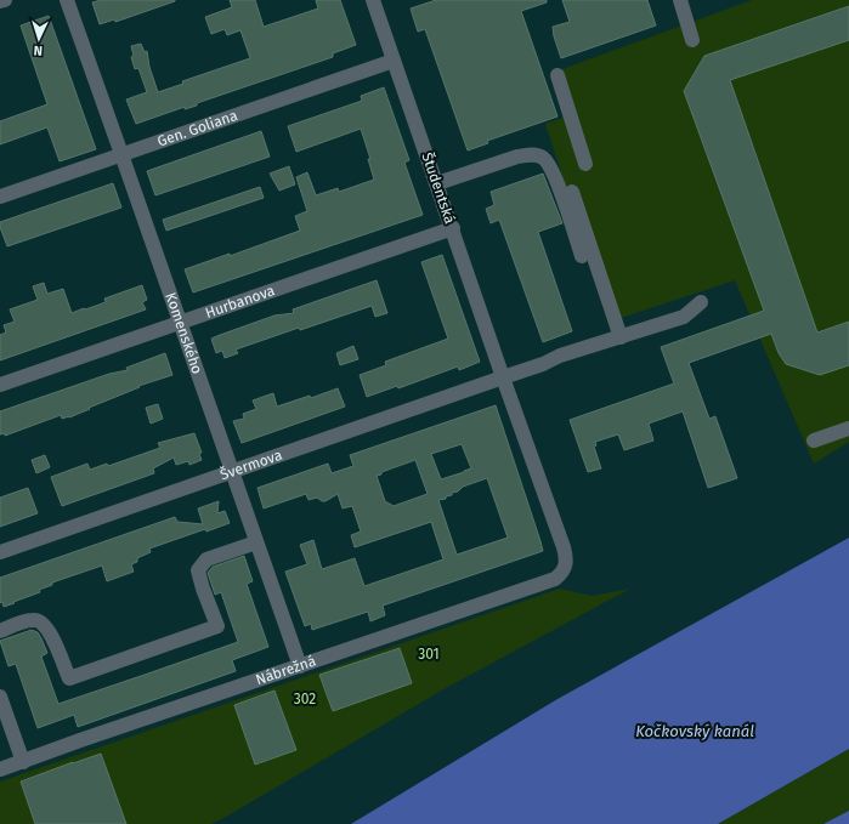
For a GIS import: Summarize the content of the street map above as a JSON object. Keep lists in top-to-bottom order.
{
  "streets": {
    "street": [
      "Gen. Goliana",
      "Študentská",
      "Hurbanova",
      "Komenského",
      "Švermova",
      "Nábrežná"
    ]
  },
  "crossings": [
    ["Gen. Goliana", "Študentská"],
    ["Gen. Goliana", "Komenského"],
    ["Študentská", "Hurbanova"],
    ["Študentská", "Švermova"],
    ["Študentská", "Nábrežná"],
    ["Hurbanova", "Komenského"],
    ["Komenského", "Švermova"],
    ["Komenského", "Nábrežná"]
  ],
  "water": ["Kočkovský kanál"],
  "parks": ["301", "302"],
  "north": "bottom"
}
